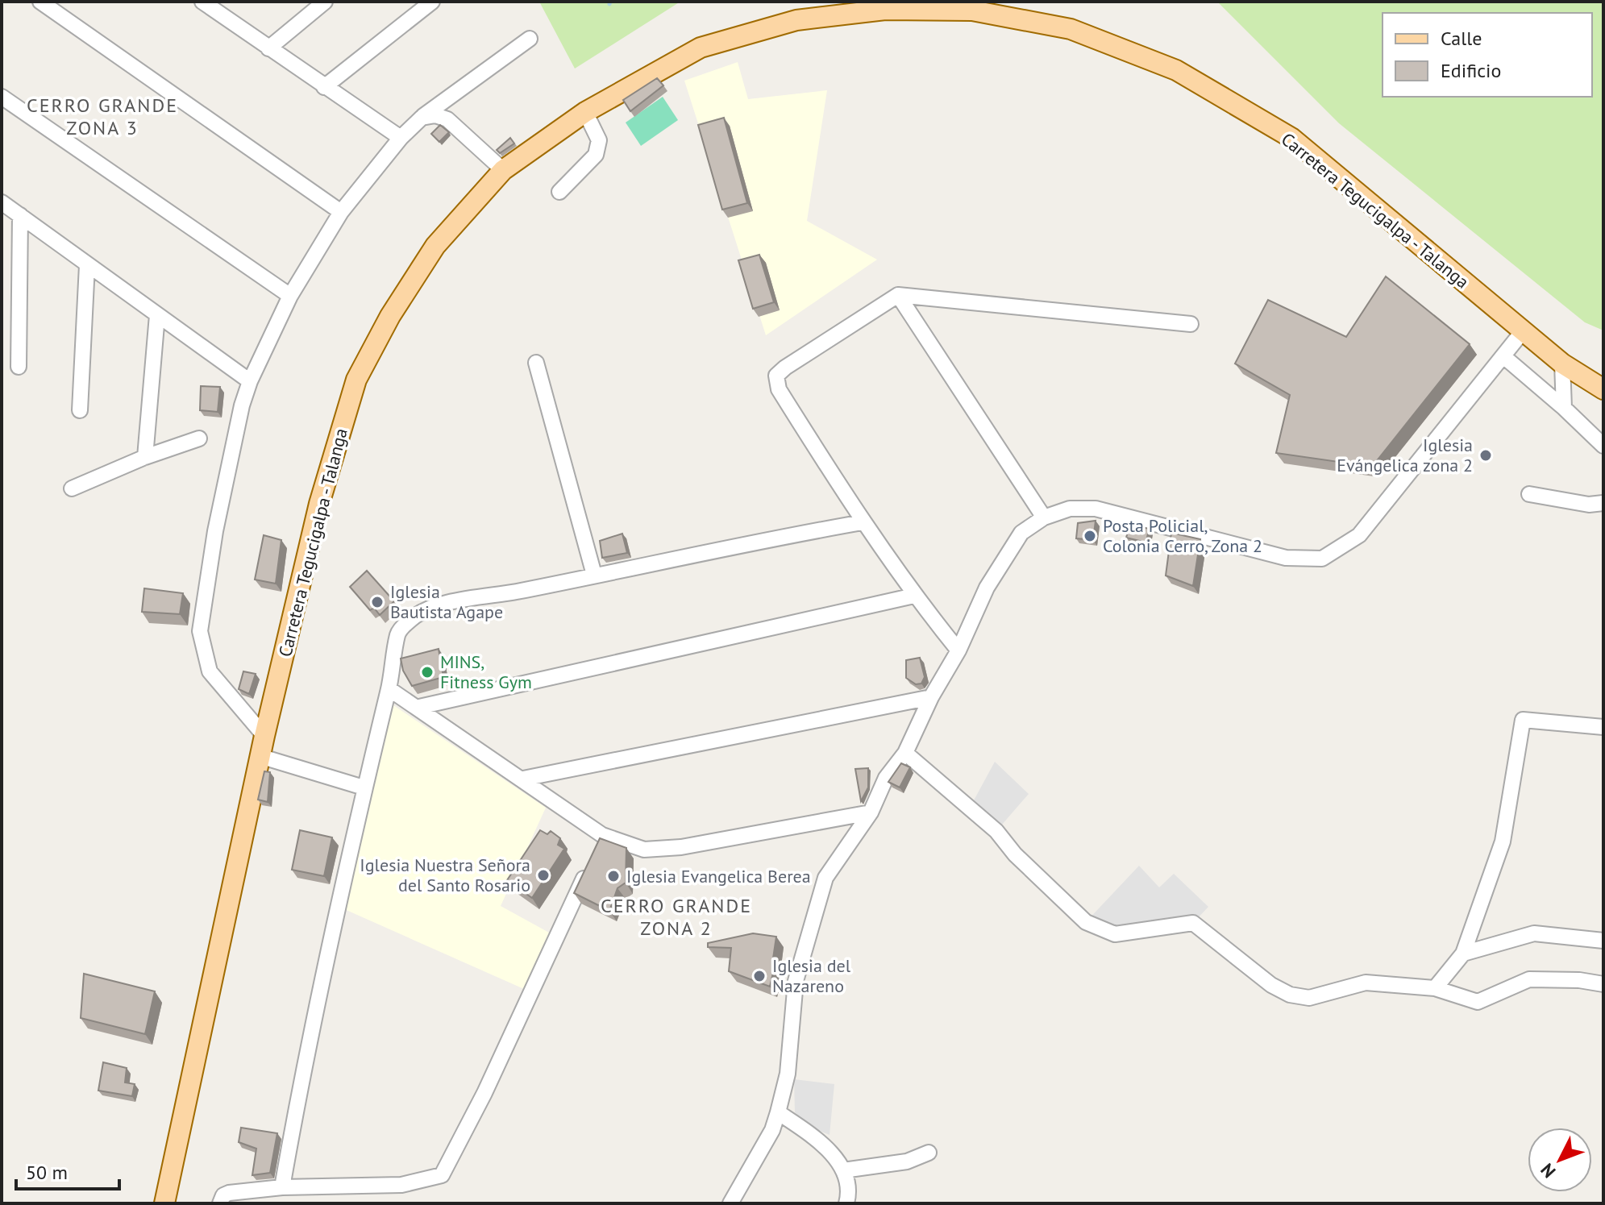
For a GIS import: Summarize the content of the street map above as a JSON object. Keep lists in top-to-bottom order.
{
  "streets": {
    "main road": ["Carretera Tegucigalpa - Talanga"]
  },
  "districts": ["CERRO GRANDE ZONA 3", "CERRO GRANDE ZONA 2"],
  "places": [
    "Iglesia Evángelica zona 2",
    "Posta Policial, Colonia Cerro, Zona 2",
    "Iglesia Bautista Agape",
    "MINS, Fitness Gym",
    "Iglesia Nuestra Señora del Santo Rosario",
    "Iglesia Evangelica Berea",
    "Iglesia del Nazareno"
  ],
  "legend": ["Calle", "Edificio"],
  "scale_bar": "50 m",
  "north": "bottom left"
}
